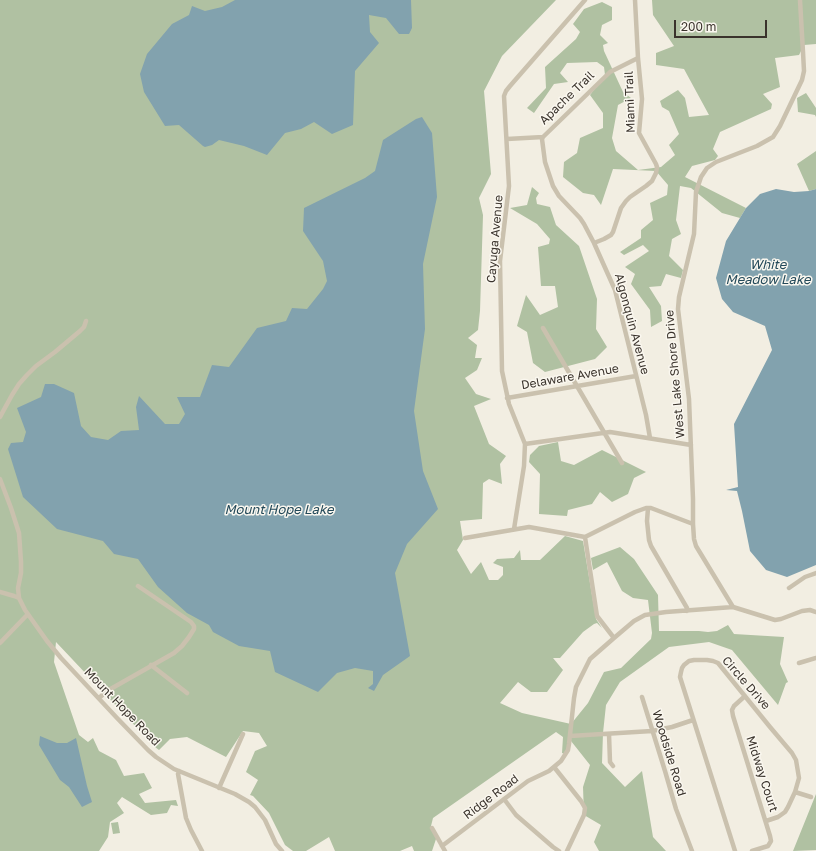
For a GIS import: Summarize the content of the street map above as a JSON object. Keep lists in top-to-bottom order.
{
  "streets": {
    "street": [
      "Apache Trail",
      "Miami Trail",
      "Cayuga Avenue",
      "Algonquin Avenue",
      "West Lake Shore Drive",
      "Delaware Avenue",
      "Circle Drive",
      "Mount Hope Road",
      "Woodside Road",
      "Midway Court",
      "Ridge Road"
    ]
  },
  "crossings": [
    ["Apache Trail", "Miami Trail"],
    ["Apache Trail", "Cayuga Avenue"],
    ["Apache Trail", "Algonquin Avenue"],
    ["Miami Trail", "Algonquin Avenue"],
    ["Cayuga Avenue", "Delaware Avenue"],
    ["Algonquin Avenue", "Delaware Avenue"],
    ["West Lake Shore Drive", "Ridge Road"],
    ["Circle Drive", "Midway Court"]
  ],
  "water": ["White Meadow Lake", "Mount Hope Lake"],
  "scale_bar": "200 m"
}
